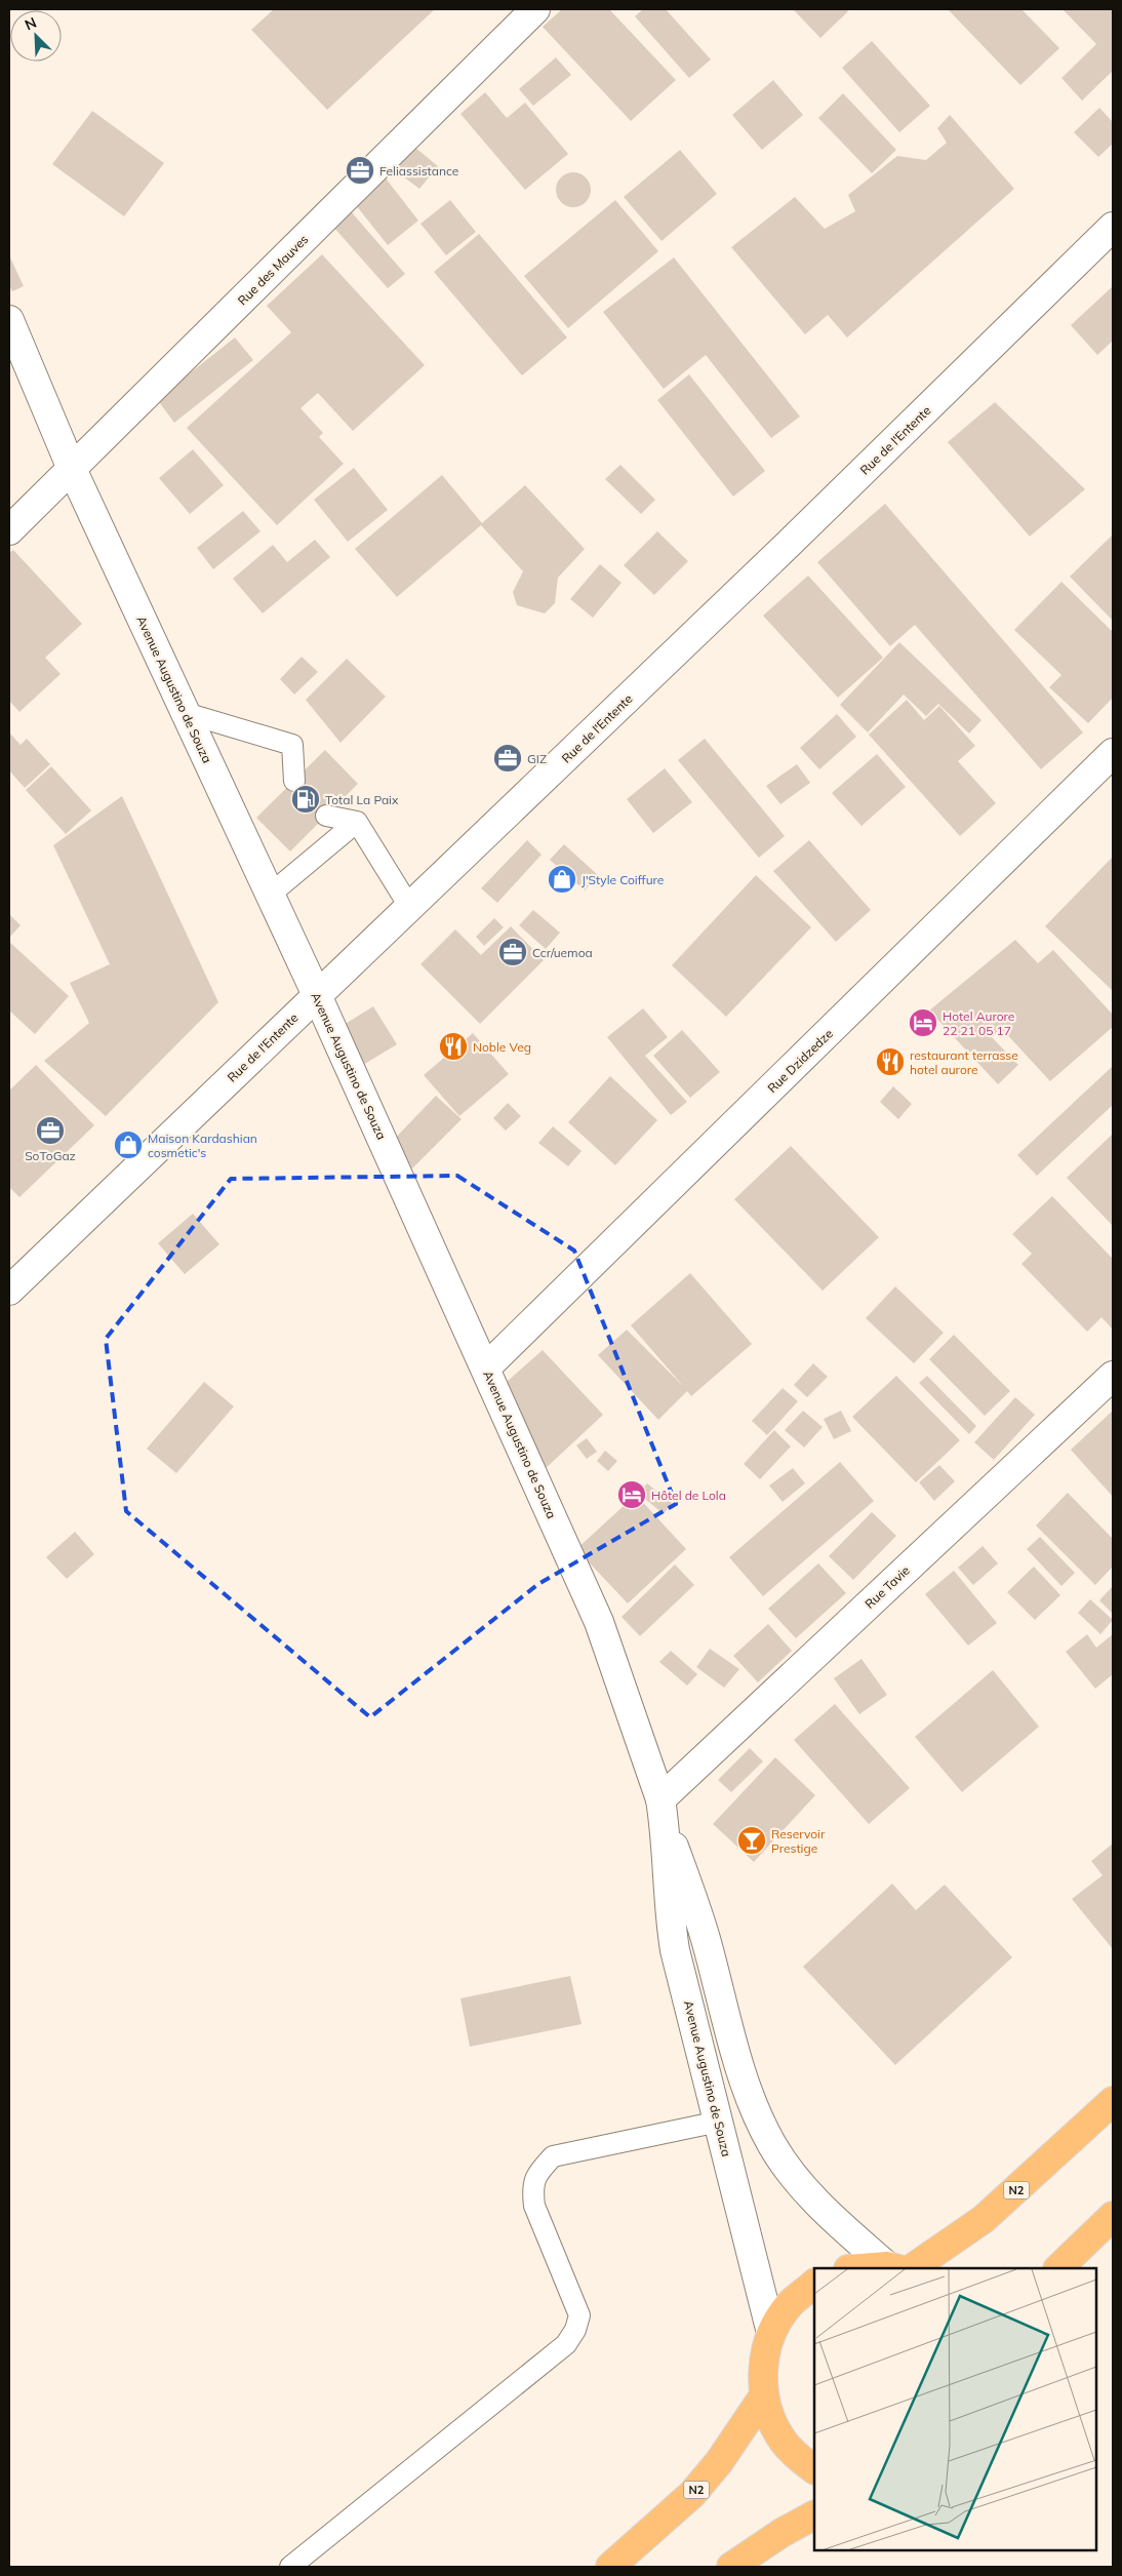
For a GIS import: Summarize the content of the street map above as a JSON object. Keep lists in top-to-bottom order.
{
  "streets": {
    "highway": ["N2"],
    "street": [
      "Rue des Mauves",
      "Rue de l'Entente",
      "Avenue Augustino de Souza",
      "Rue Dzidzedze",
      "Rue Tavie"
    ]
  },
  "crossings": [
    ["Rue des Mauves", "Avenue Augustino de Souza"],
    ["Rue de l'Entente", "Avenue Augustino de Souza"],
    ["Avenue Augustino de Souza", "Rue Dzidzedze"],
    ["Avenue Augustino de Souza", "Rue Tavie"],
    ["Avenue Augustino de Souza", "N2"]
  ],
  "places": {
    "office": [
      "Feliassistance",
      "GIZ",
      "Ccr/uemoa",
      "SoToGaz"
    ],
    "fuel station": ["Total La Paix"],
    "shop": ["J'Style Coiffure", "Maison Kardashian cosmetic's"],
    "hotel": ["Hotel Aurore 22 21 05 17", "Hôtel de Lola"],
    "restaurant": ["Noble Veg", "restaurant terrasse hotel aurore"],
    "bar": ["Reservoir Prestige"]
  },
  "north": "top left"
}
